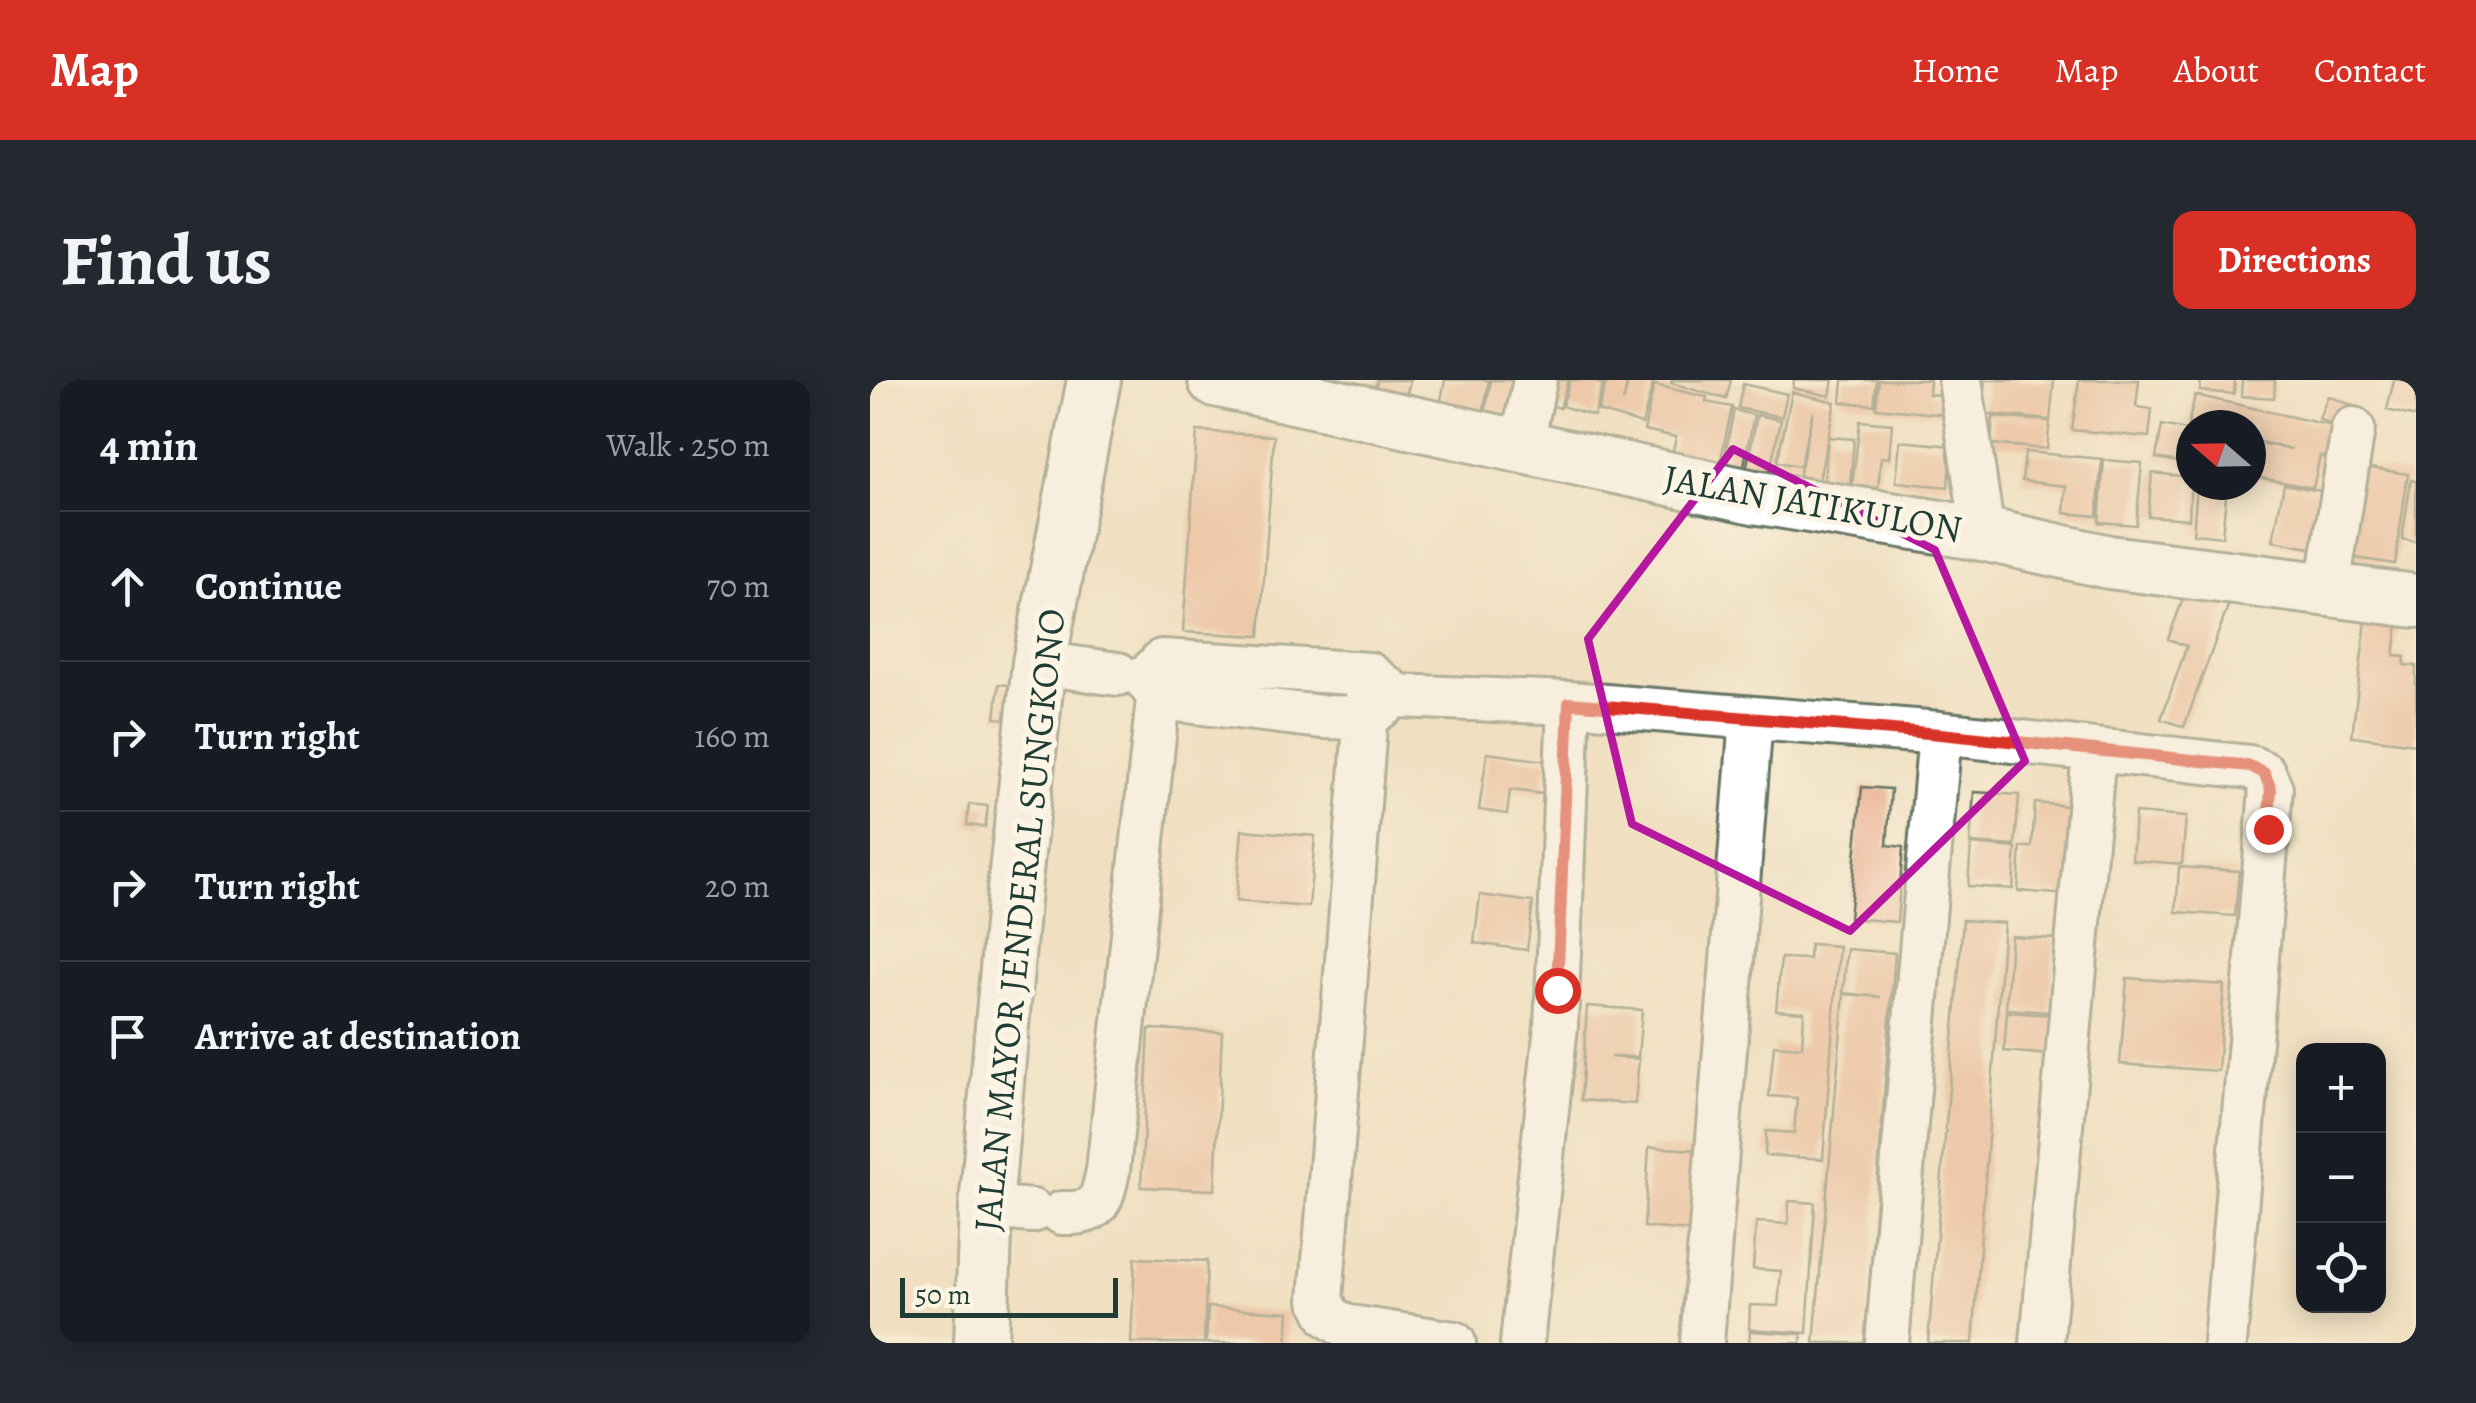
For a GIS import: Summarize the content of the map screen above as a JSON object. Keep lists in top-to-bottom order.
{
  "streets": {
    "main road": ["JALAN JATIKULON", "JALAN MAYOR JENDERAL SUNGKONO"]
  },
  "scale_bar": "50 m",
  "north": "left",
  "page": {
    "header": "Map",
    "nav": [
      "Home",
      "Map",
      "About",
      "Contact"
    ],
    "buttons": "Directions",
    "title": "Find us",
    "heading": ["4 min", "Walk · 250 m"],
    "list": [
      ["Continue", "70 m"],
      ["Turn right", "160 m"],
      ["Turn right", "20 m"],
      "Arrive at destination"
    ],
    "map_buttons": ["+", "−"],
    "scale": "50 m"
  }
}
